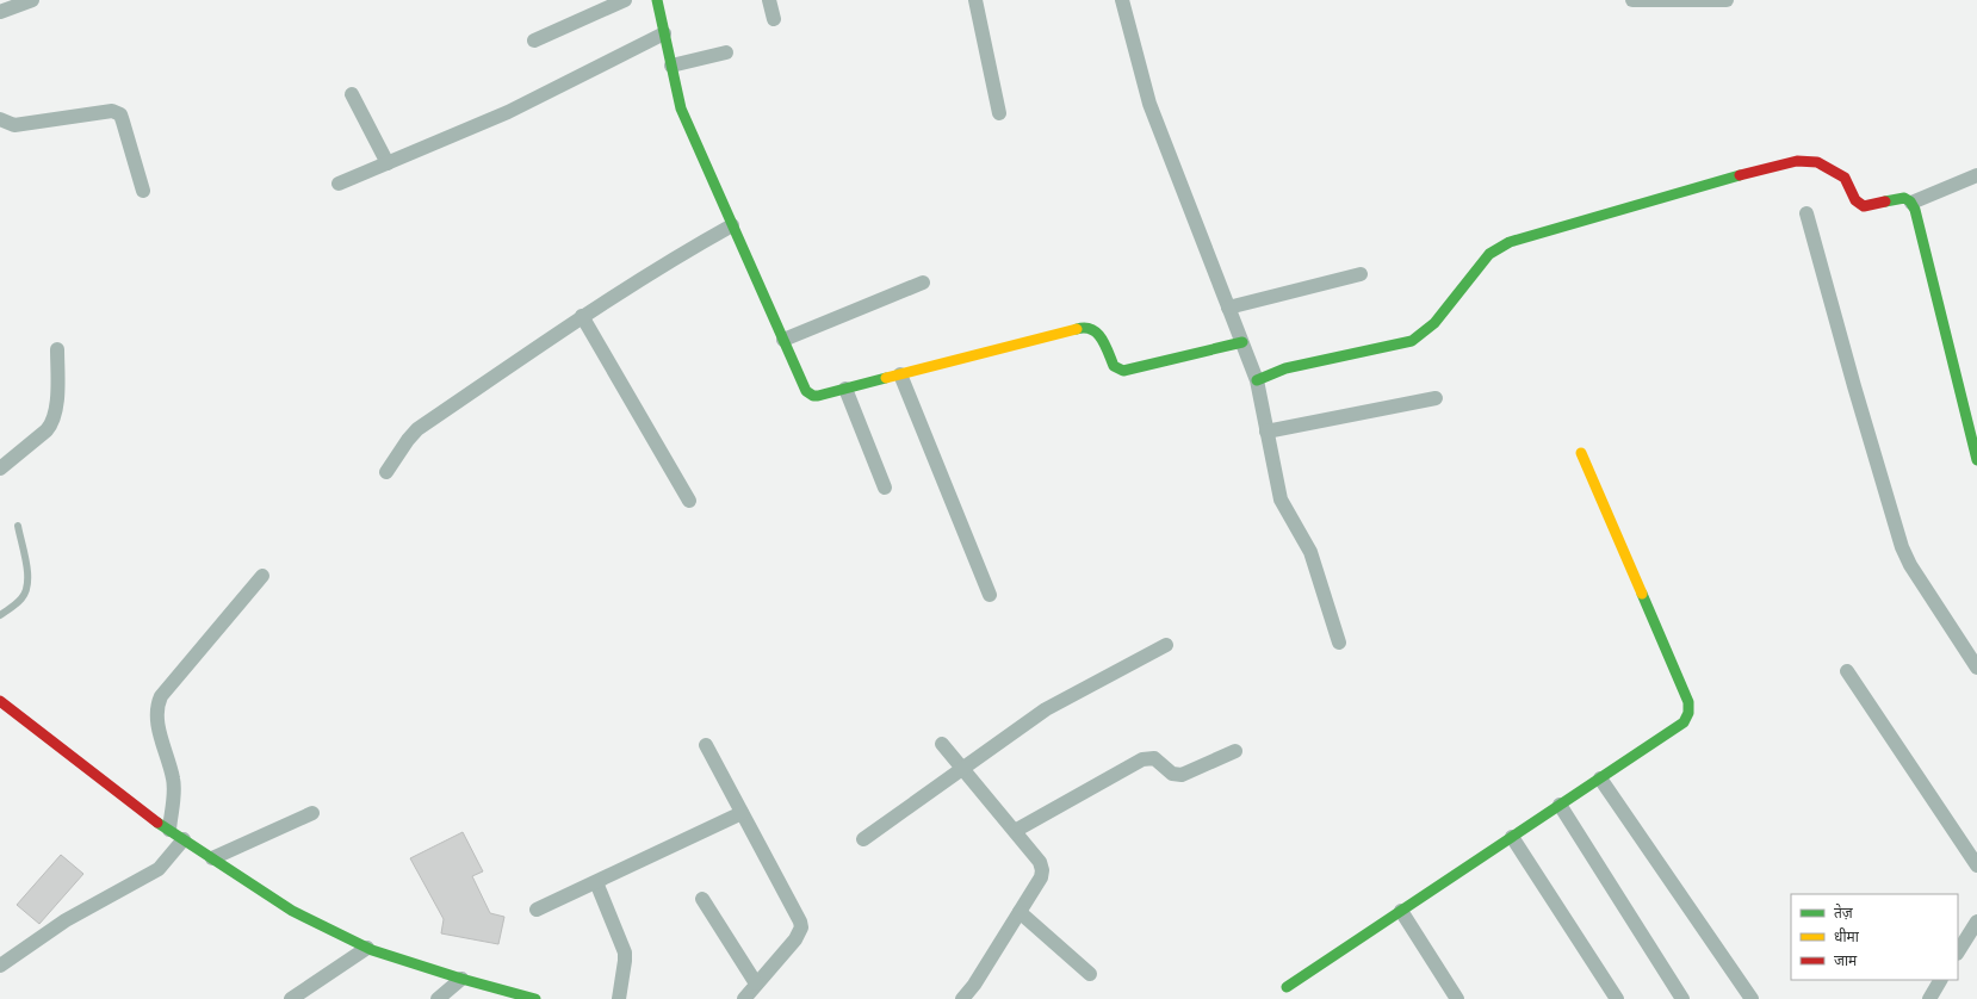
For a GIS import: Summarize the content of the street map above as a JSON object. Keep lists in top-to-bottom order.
{
  "legend": ["तेज़", "धीमा", "जाम"]
}
